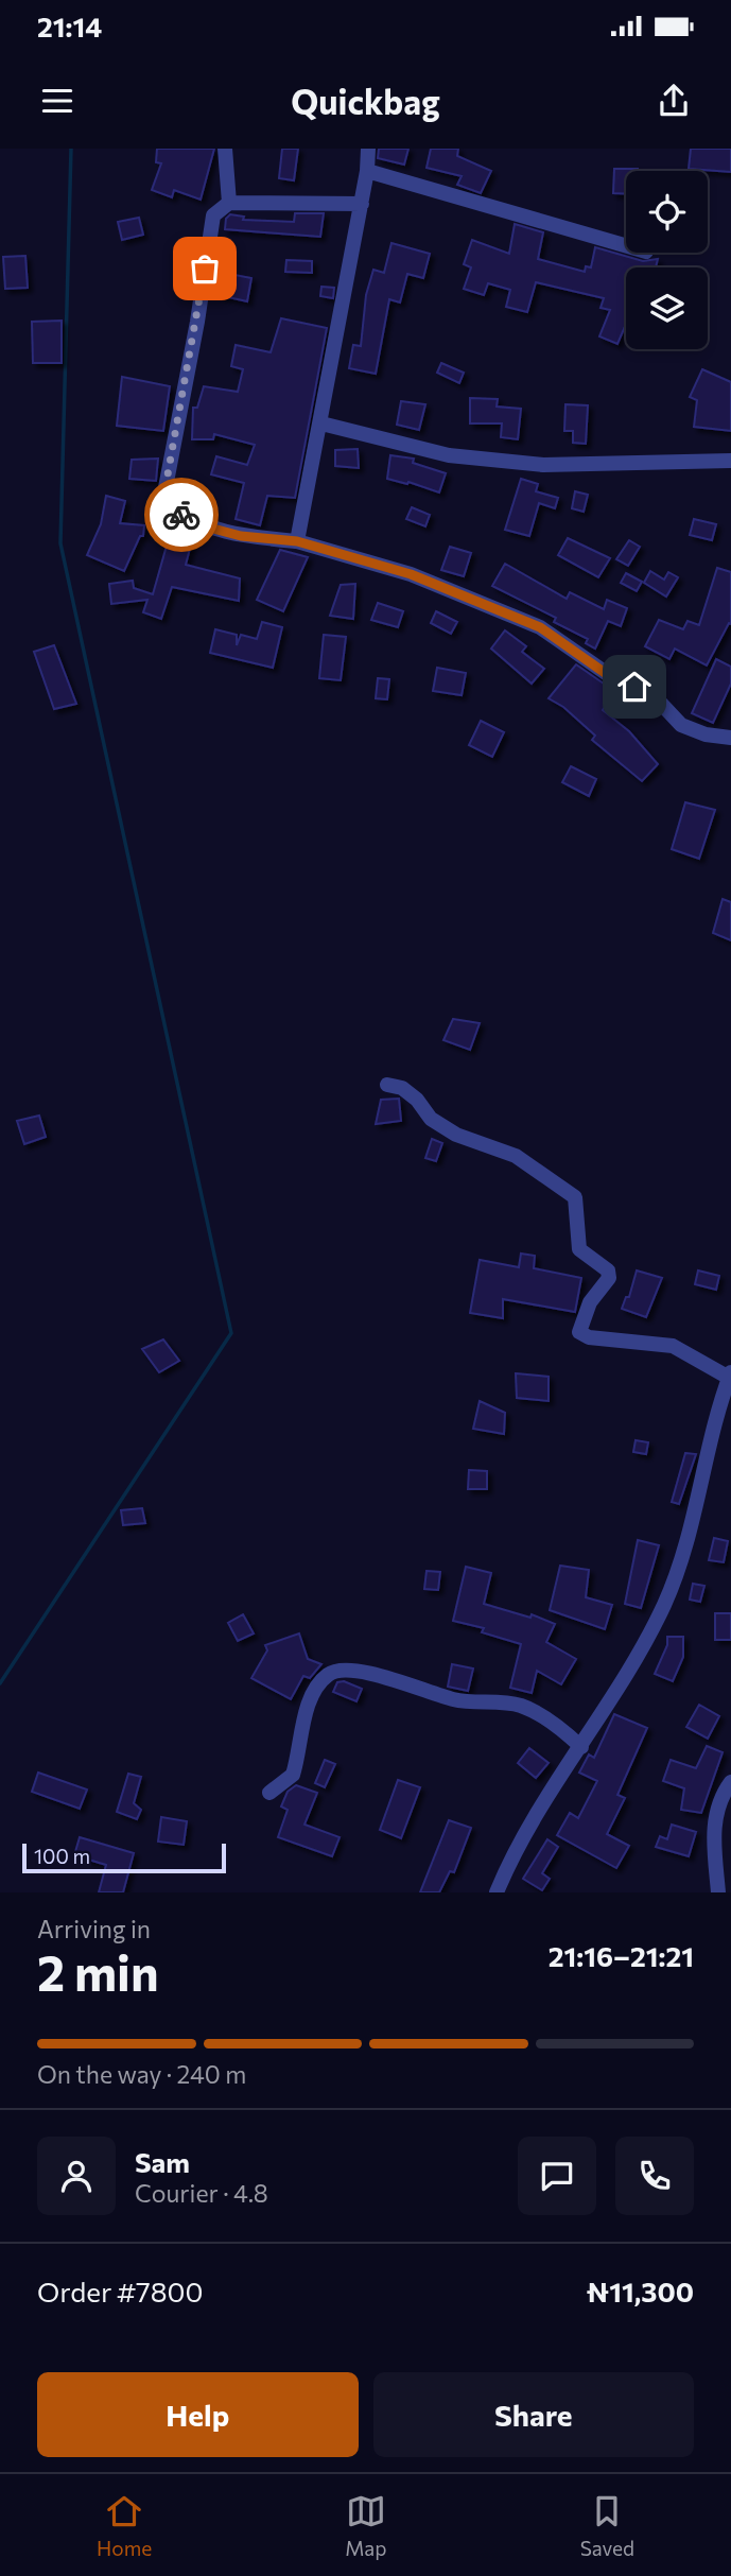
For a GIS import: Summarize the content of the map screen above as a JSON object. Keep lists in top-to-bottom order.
{
  "scale_bar": "100 m",
  "page": {
    "status": "21:14",
    "header": "Quickbag",
    "scale": "100 m",
    "heading": ["2 min", "Arriving in", "21:16–21:21"],
    "panel": [
      "Sam",
      "Courier · 4.8",
      "Order #7800",
      "₦11,300"
    ],
    "bar": "On the way · 240 m",
    "buttons": ["Help", "Share"],
    "tabs": ["Home", "Map", "Saved"]
  }
}
